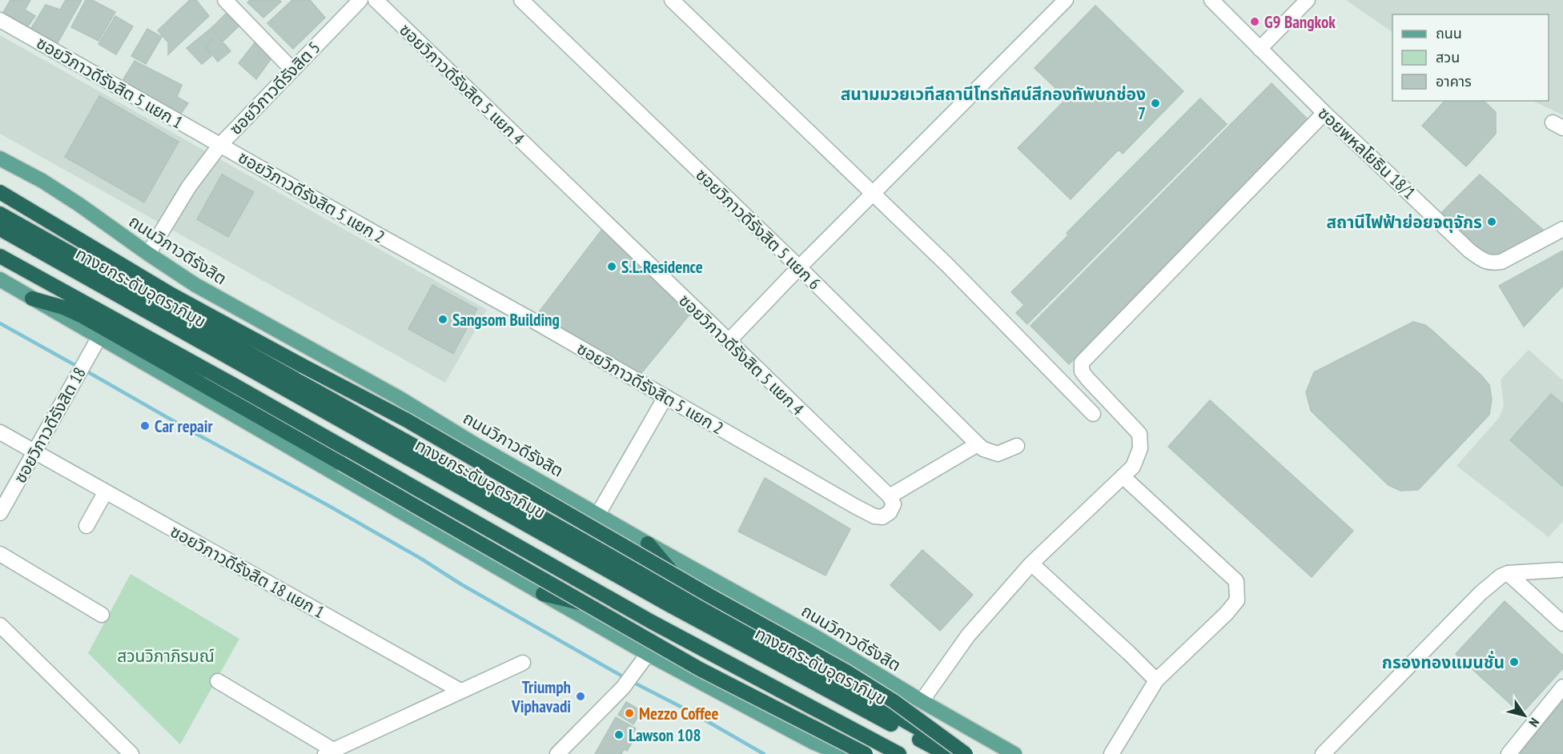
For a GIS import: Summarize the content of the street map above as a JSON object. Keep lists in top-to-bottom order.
{
  "streets": {
    "highway": ["ทางยกระดับอุตราภิมุข"],
    "main road": ["ถนนวิภาวดีรังสิต"],
    "street": [
      "ซอยวิภาวดีรังสิต 5 แยก 1",
      "ซอยวิภาวดีรังสิต 5 แยก 4",
      "ซอยวิภาวดีรังสิต 5",
      "ซอยพหลโยธิน 18/1",
      "ซอยวิภาวดีรังสิต 5 แยก 2",
      "ซอยวิภาวดีรังสิต 5 แยก 6",
      "ซอยวิภาวดีรังสิต 18",
      "ซอยวิภาวดีรังสิต 18 แยก 1"
    ]
  },
  "crossings": [
    ["ซอยวิภาวดีรังสิต 5 แยก 1", "ซอยวิภาวดีรังสิต 5"],
    ["ซอยวิภาวดีรังสิต 5 แยก 1", "ซอยวิภาวดีรังสิต 5 แยก 2"],
    ["ซอยวิภาวดีรังสิต 5 แยก 4", "ซอยวิภาวดีรังสิต 5 แยก 2"],
    ["ซอยวิภาวดีรังสิต 5", "ซอยวิภาวดีรังสิต 5 แยก 2"],
    ["ซอยวิภาวดีรังสิต 5", "ถนนวิภาวดีรังสิต"],
    ["ซอยวิภาวดีรังสิต 18", "ซอยวิภาวดีรังสิต 18 แยก 1"]
  ],
  "parks": ["สวนวิภาภิรมณ์"],
  "places": [
    "G9 Bangkok",
    "สนามมวยเวทีสถานีโทรทัศน์สีกองทัพบกช่อง 7",
    "สถานีไฟฟ้าย่อยจตุจักร",
    "S.L.Residence",
    "Sangsom Building",
    "Car repair",
    "กรองทองแมนชั่น",
    "Triumph Viphavadi",
    "Mezzo Coffee",
    "Lawson 108"
  ],
  "legend": ["ถนน", "สวน", "อาคาร"],
  "north": "bottom right"
}
